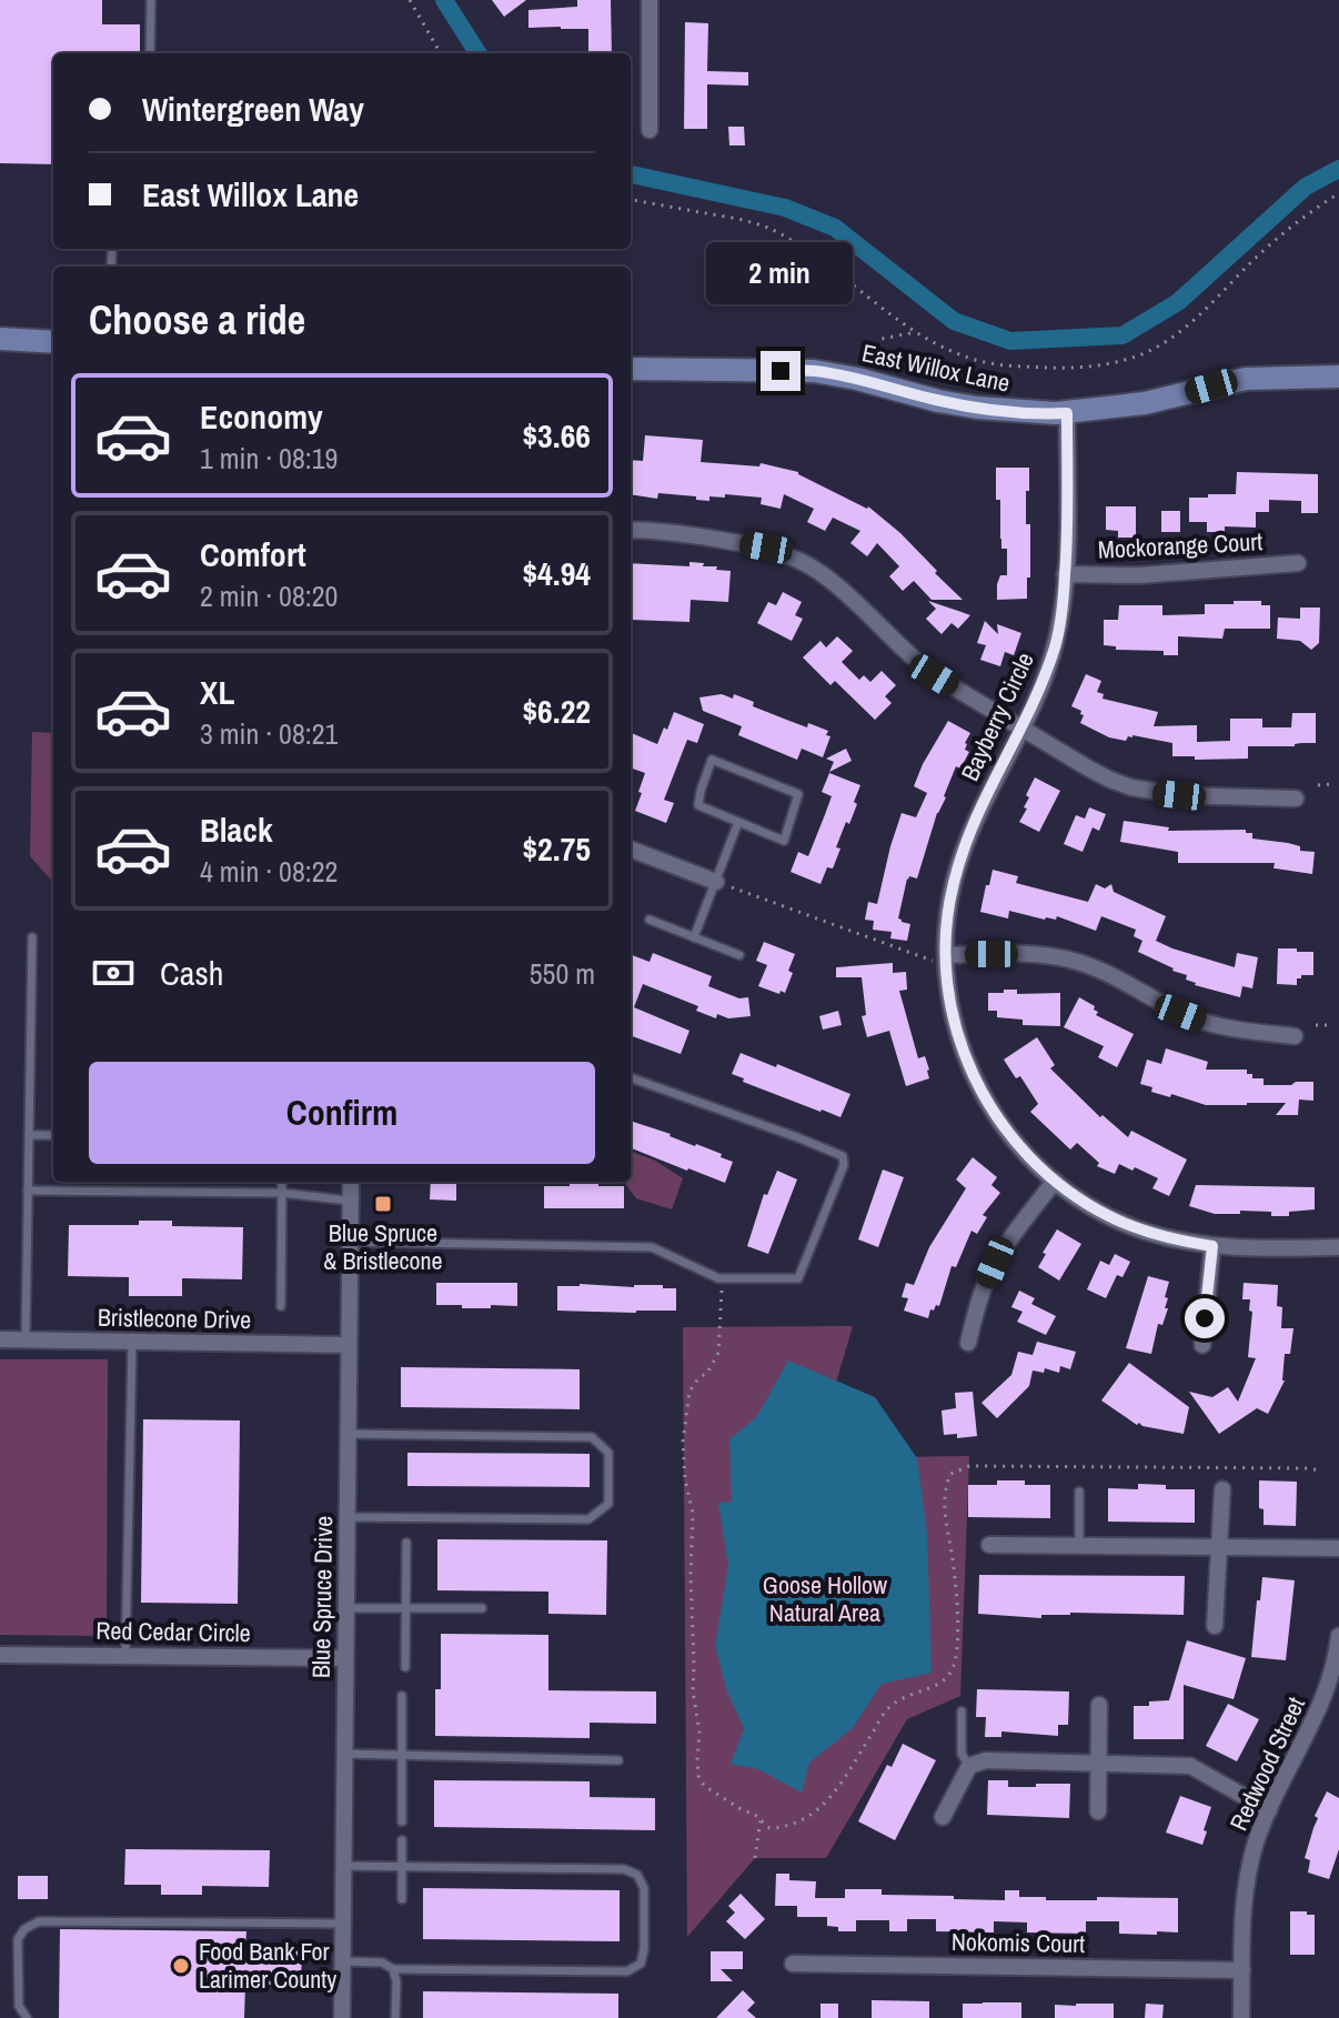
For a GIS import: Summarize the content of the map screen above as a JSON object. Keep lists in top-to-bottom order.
{
  "streets": {
    "main road": ["East Willox Lane"],
    "street": [
      "Mockorange Court",
      "Bayberry Circle",
      "Bristlecone Drive",
      "Blue Spruce Drive",
      "Red Cedar Circle",
      "Redwood Street",
      "Nokomis Court"
    ]
  },
  "crossings": [
    ["East Willox Lane", "Bayberry Circle"],
    ["Mockorange Court", "Bayberry Circle"],
    ["Bristlecone Drive", "Blue Spruce Drive"],
    ["Blue Spruce Drive", "Red Cedar Circle"],
    ["Redwood Street", "Nokomis Court"]
  ],
  "parks": ["Goose Hollow Natural Area"],
  "places": {
    "transit": ["Blue Spruce & Bristlecone"],
    "other": ["Food Bank For Larimer County"]
  },
  "page": {
    "banner": ["Wintergreen Way", "East Willox Lane"],
    "bubble": "2 min",
    "heading": "Choose a ride",
    "list": [
      {
        "name": "Economy",
        "note": "1 min · 08:19",
        "value": "$3.66"
      },
      {
        "name": "Comfort",
        "note": "2 min · 08:20",
        "value": "$4.94"
      },
      {
        "name": "XL",
        "note": "3 min · 08:21",
        "value": "$6.22"
      },
      {
        "name": "Black",
        "note": "4 min · 08:22",
        "value": "$2.75"
      }
    ],
    "pay": ["Cash", "550 m"],
    "buttons": "Confirm"
  }
}
